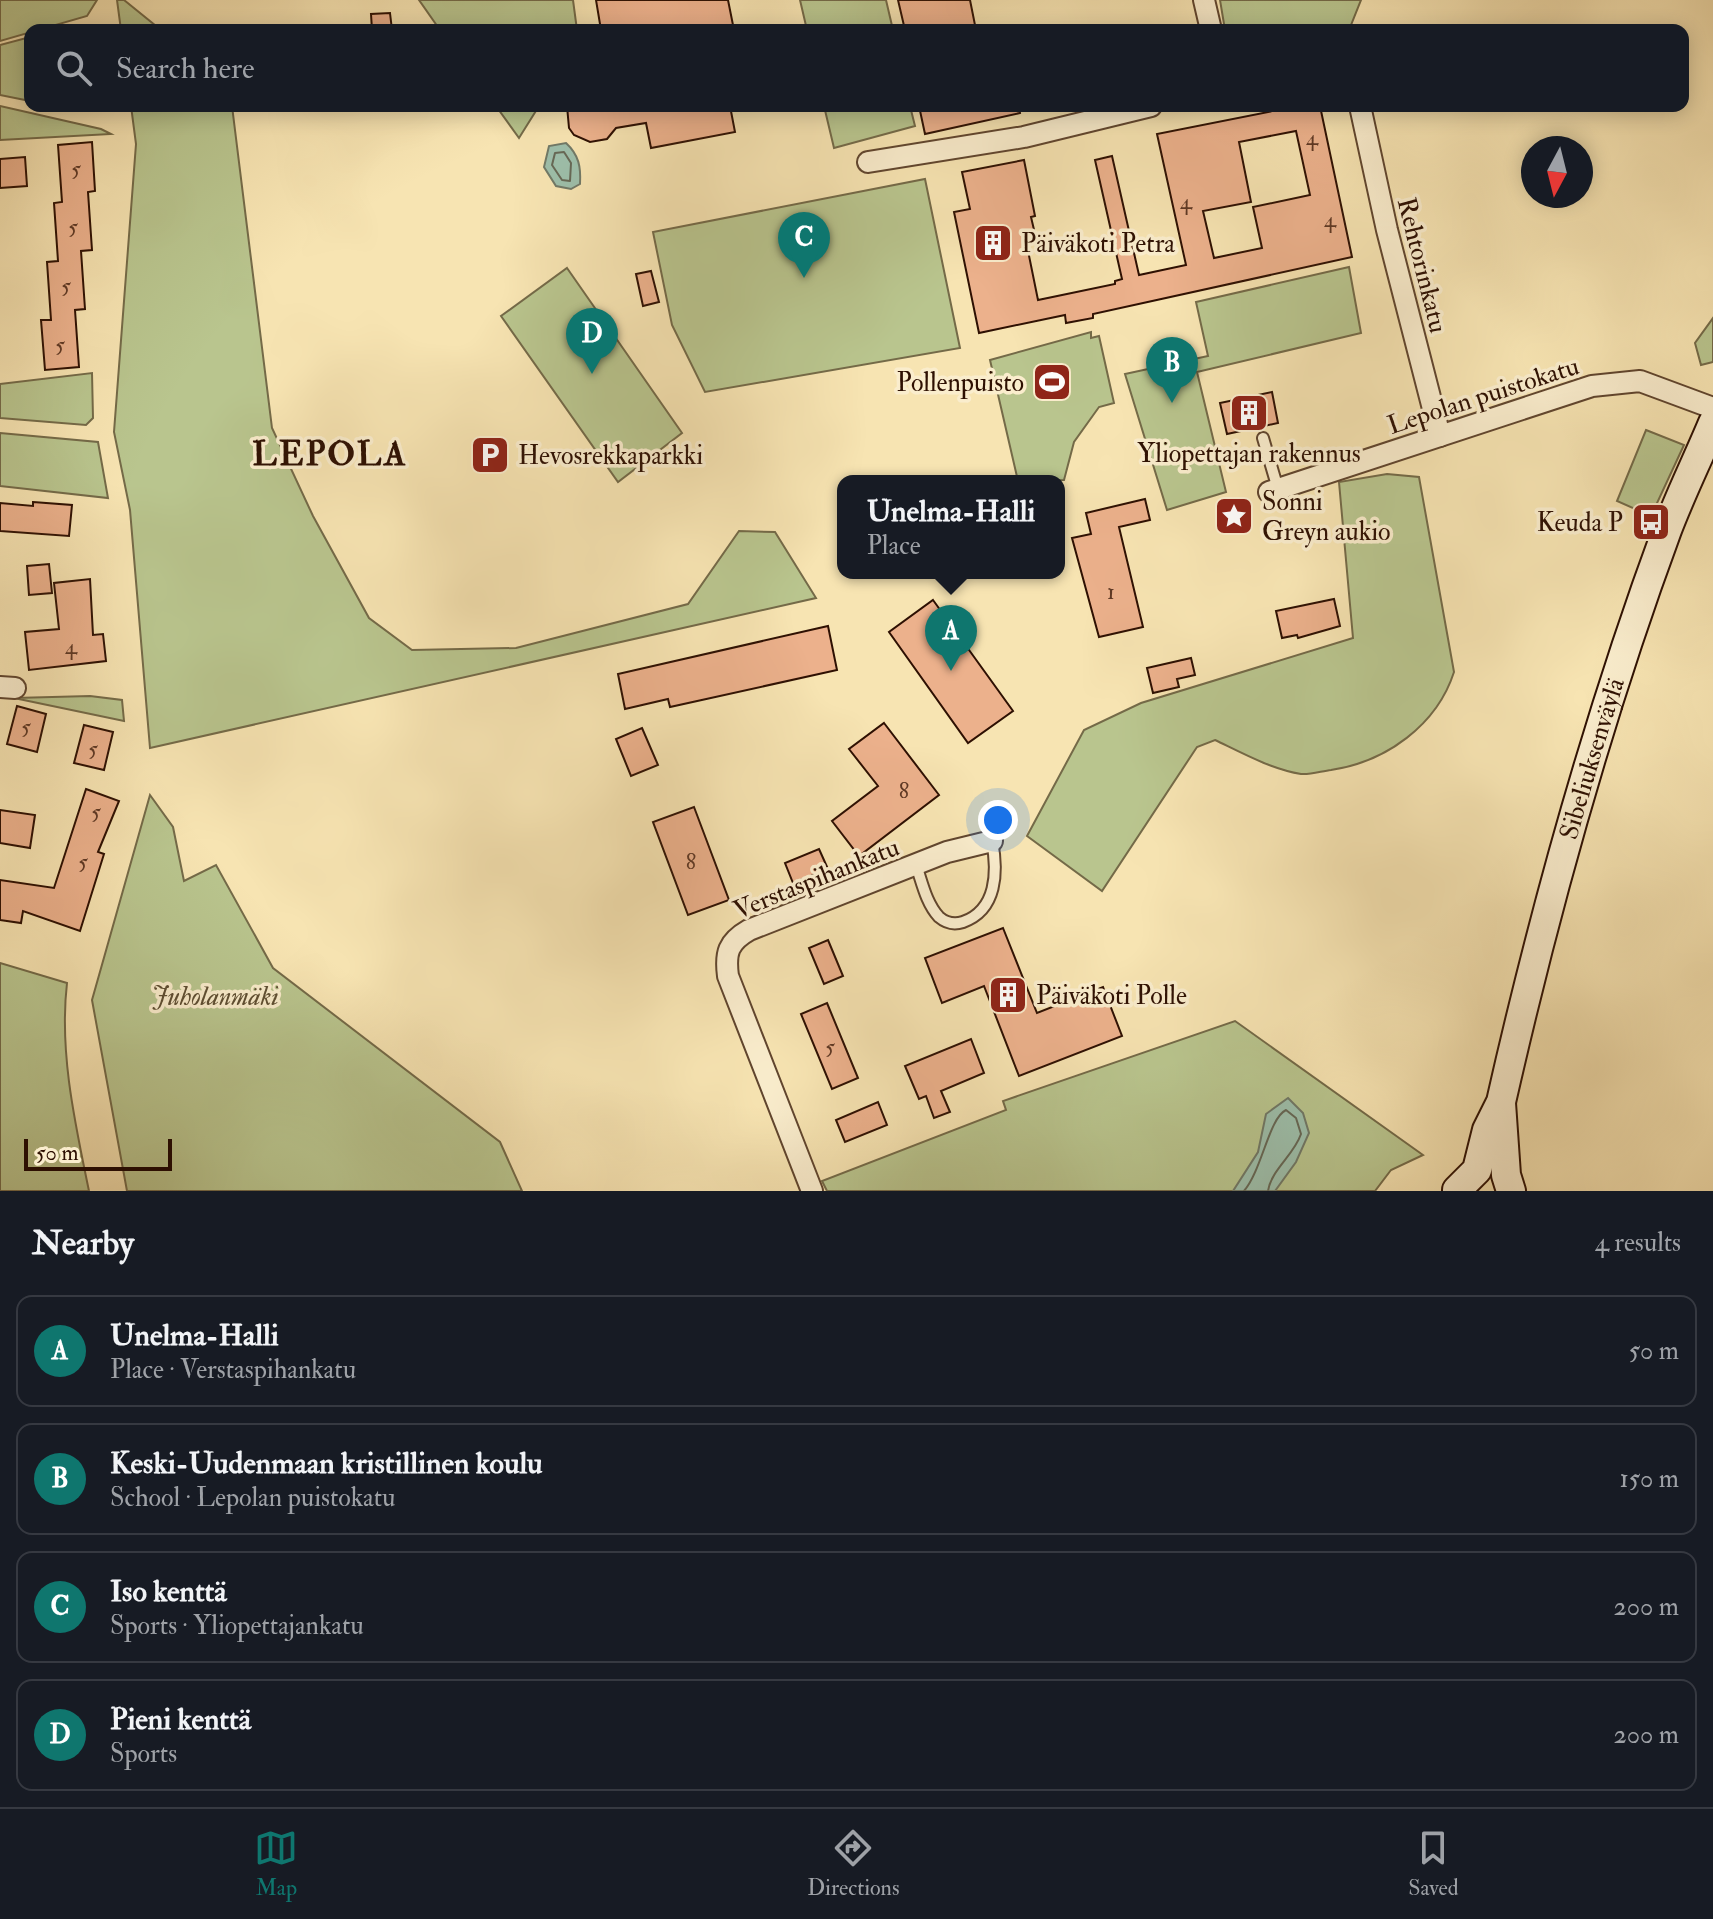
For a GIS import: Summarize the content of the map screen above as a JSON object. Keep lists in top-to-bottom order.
{
  "streets": {
    "main road": ["Sibeliuksenväylä"],
    "street": ["Rehtorinkatu", "Lepolan puistokatu", "Verstaspihankatu"]
  },
  "crossings": [
    ["Rehtorinkatu", "Lepolan puistokatu"]
  ],
  "districts": ["LEPOLA"],
  "parks": ["Juholanmäki"],
  "places": {
    "building": ["Päiväkoti Petra", "Yliopettajan rakennus", "Päiväkoti Polle"],
    "sports": ["Pollenpuisto"],
    "parking": ["Hevosrekkaparkki"],
    "place": ["Sonni Greyn aukio"],
    "bus stop": ["Keuda P"]
  },
  "house_numbers": [
    "4",
    "5",
    "4",
    "4",
    "5",
    "5",
    "5",
    "1",
    "4",
    "5",
    "5",
    "8",
    "5",
    "5",
    "8",
    "5"
  ],
  "scale_bar": "50 m",
  "north": "bottom",
  "page": {
    "search": "Search here",
    "pins": [
      "C",
      "D",
      "B",
      "A"
    ],
    "popup": ["Unelma-Halli", "Place"],
    "scale": "50 m",
    "heading": ["Nearby", "4 results"],
    "list": [
      {
        "mark": "A",
        "name": "Unelma-Halli",
        "note": "Place · Verstaspihankatu",
        "value": "50 m"
      },
      {
        "mark": "B",
        "name": "Keski-Uudenmaan kristillinen koulu",
        "note": "School · Lepolan puistokatu",
        "value": "150 m"
      },
      {
        "mark": "C",
        "name": "Iso kenttä",
        "note": "Sports · Yliopettajankatu",
        "value": "200 m"
      },
      {
        "mark": "D",
        "name": "Pieni kenttä",
        "note": "Sports",
        "value": "200 m"
      }
    ],
    "nav": ["Map", "Directions", "Saved"]
  }
}
